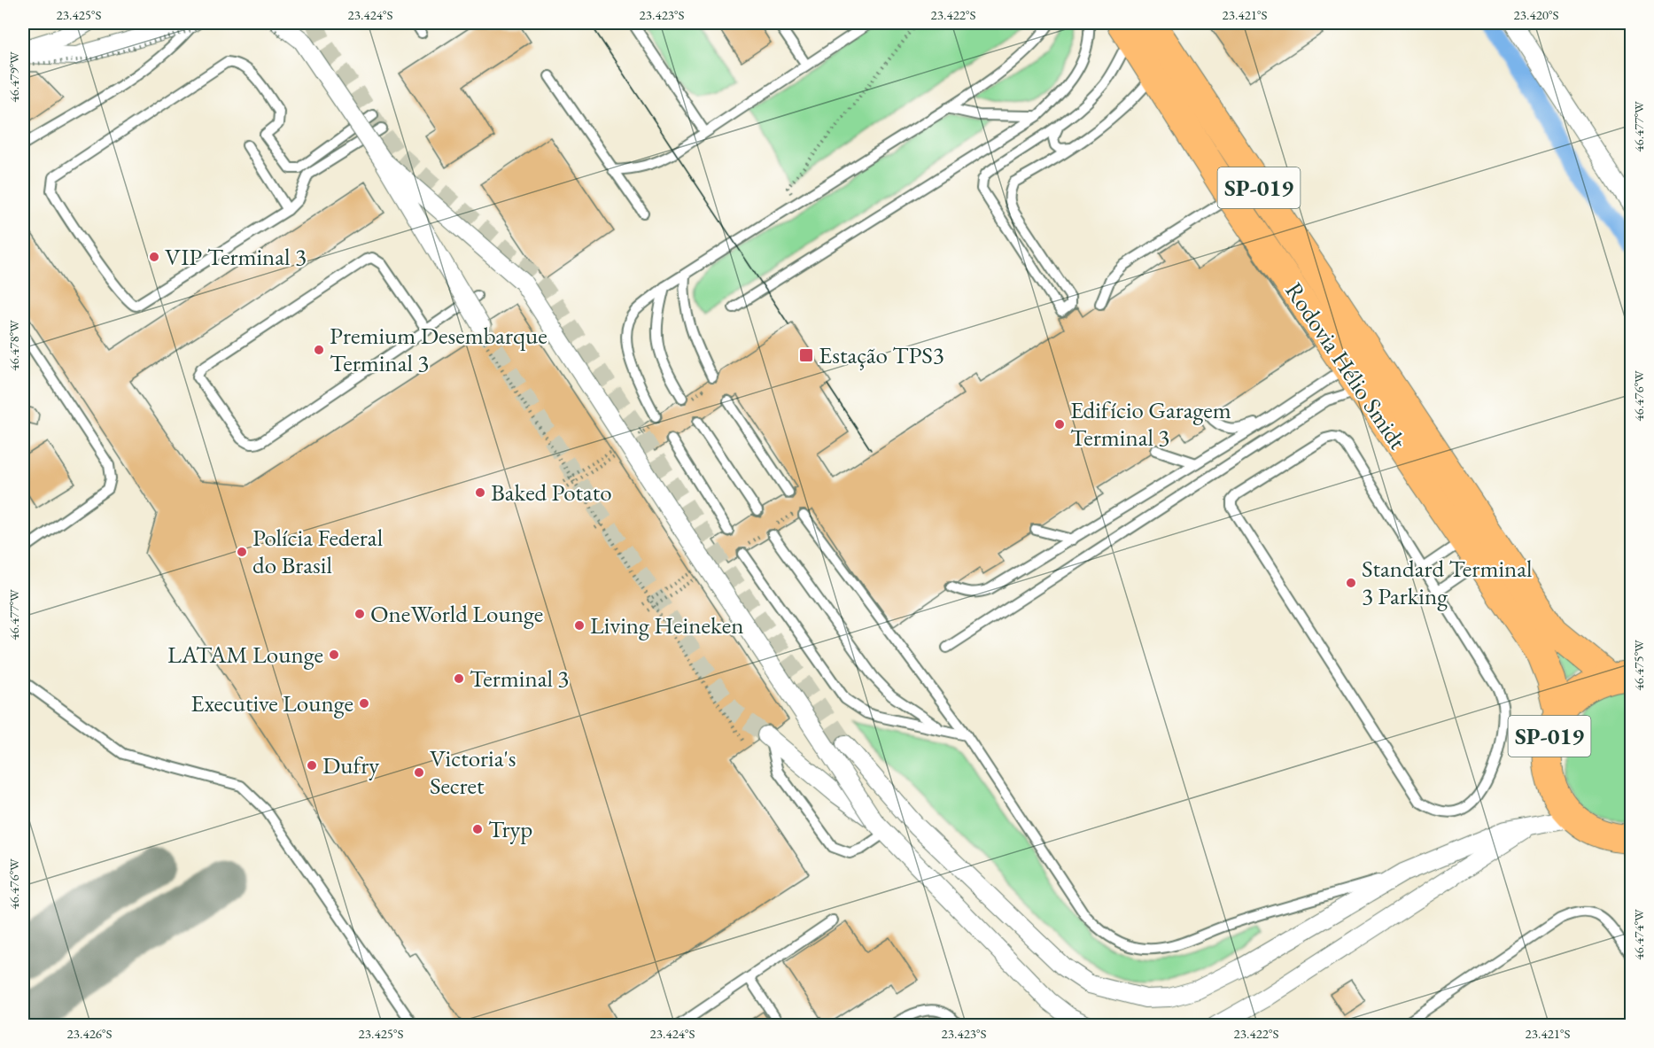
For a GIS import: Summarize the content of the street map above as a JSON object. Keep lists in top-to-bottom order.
{
  "streets": {
    "main road": ["SP-019", "Rodovia Hélio Smidt"]
  },
  "crossings": [
    ["SP-019", "Rodovia Hélio Smidt"]
  ],
  "places": {
    "other": [
      "VIP Terminal 3",
      "Premium Desembarque Terminal 3",
      "Edifício Garagem Terminal 3",
      "Baked Potato",
      "Polícia Federal do Brasil",
      "Standard Terminal 3 Parking",
      "OneWorld Lounge",
      "Living Heineken",
      "LATAM Lounge",
      "Terminal 3",
      "Executive Lounge",
      "Dufry",
      "Victoria's Secret",
      "Tryp"
    ],
    "transit": ["Estação TPS3"]
  },
  "coordinates": [
    "23.425°S",
    "23.424°S",
    "23.423°S",
    "23.422°S",
    "23.421°S",
    "23.420°S",
    "46.479°W",
    "46.477°W",
    "46.478°W",
    "46.476°W",
    "46.475°W",
    "46.474°W",
    "23.426°S"
  ]
}
